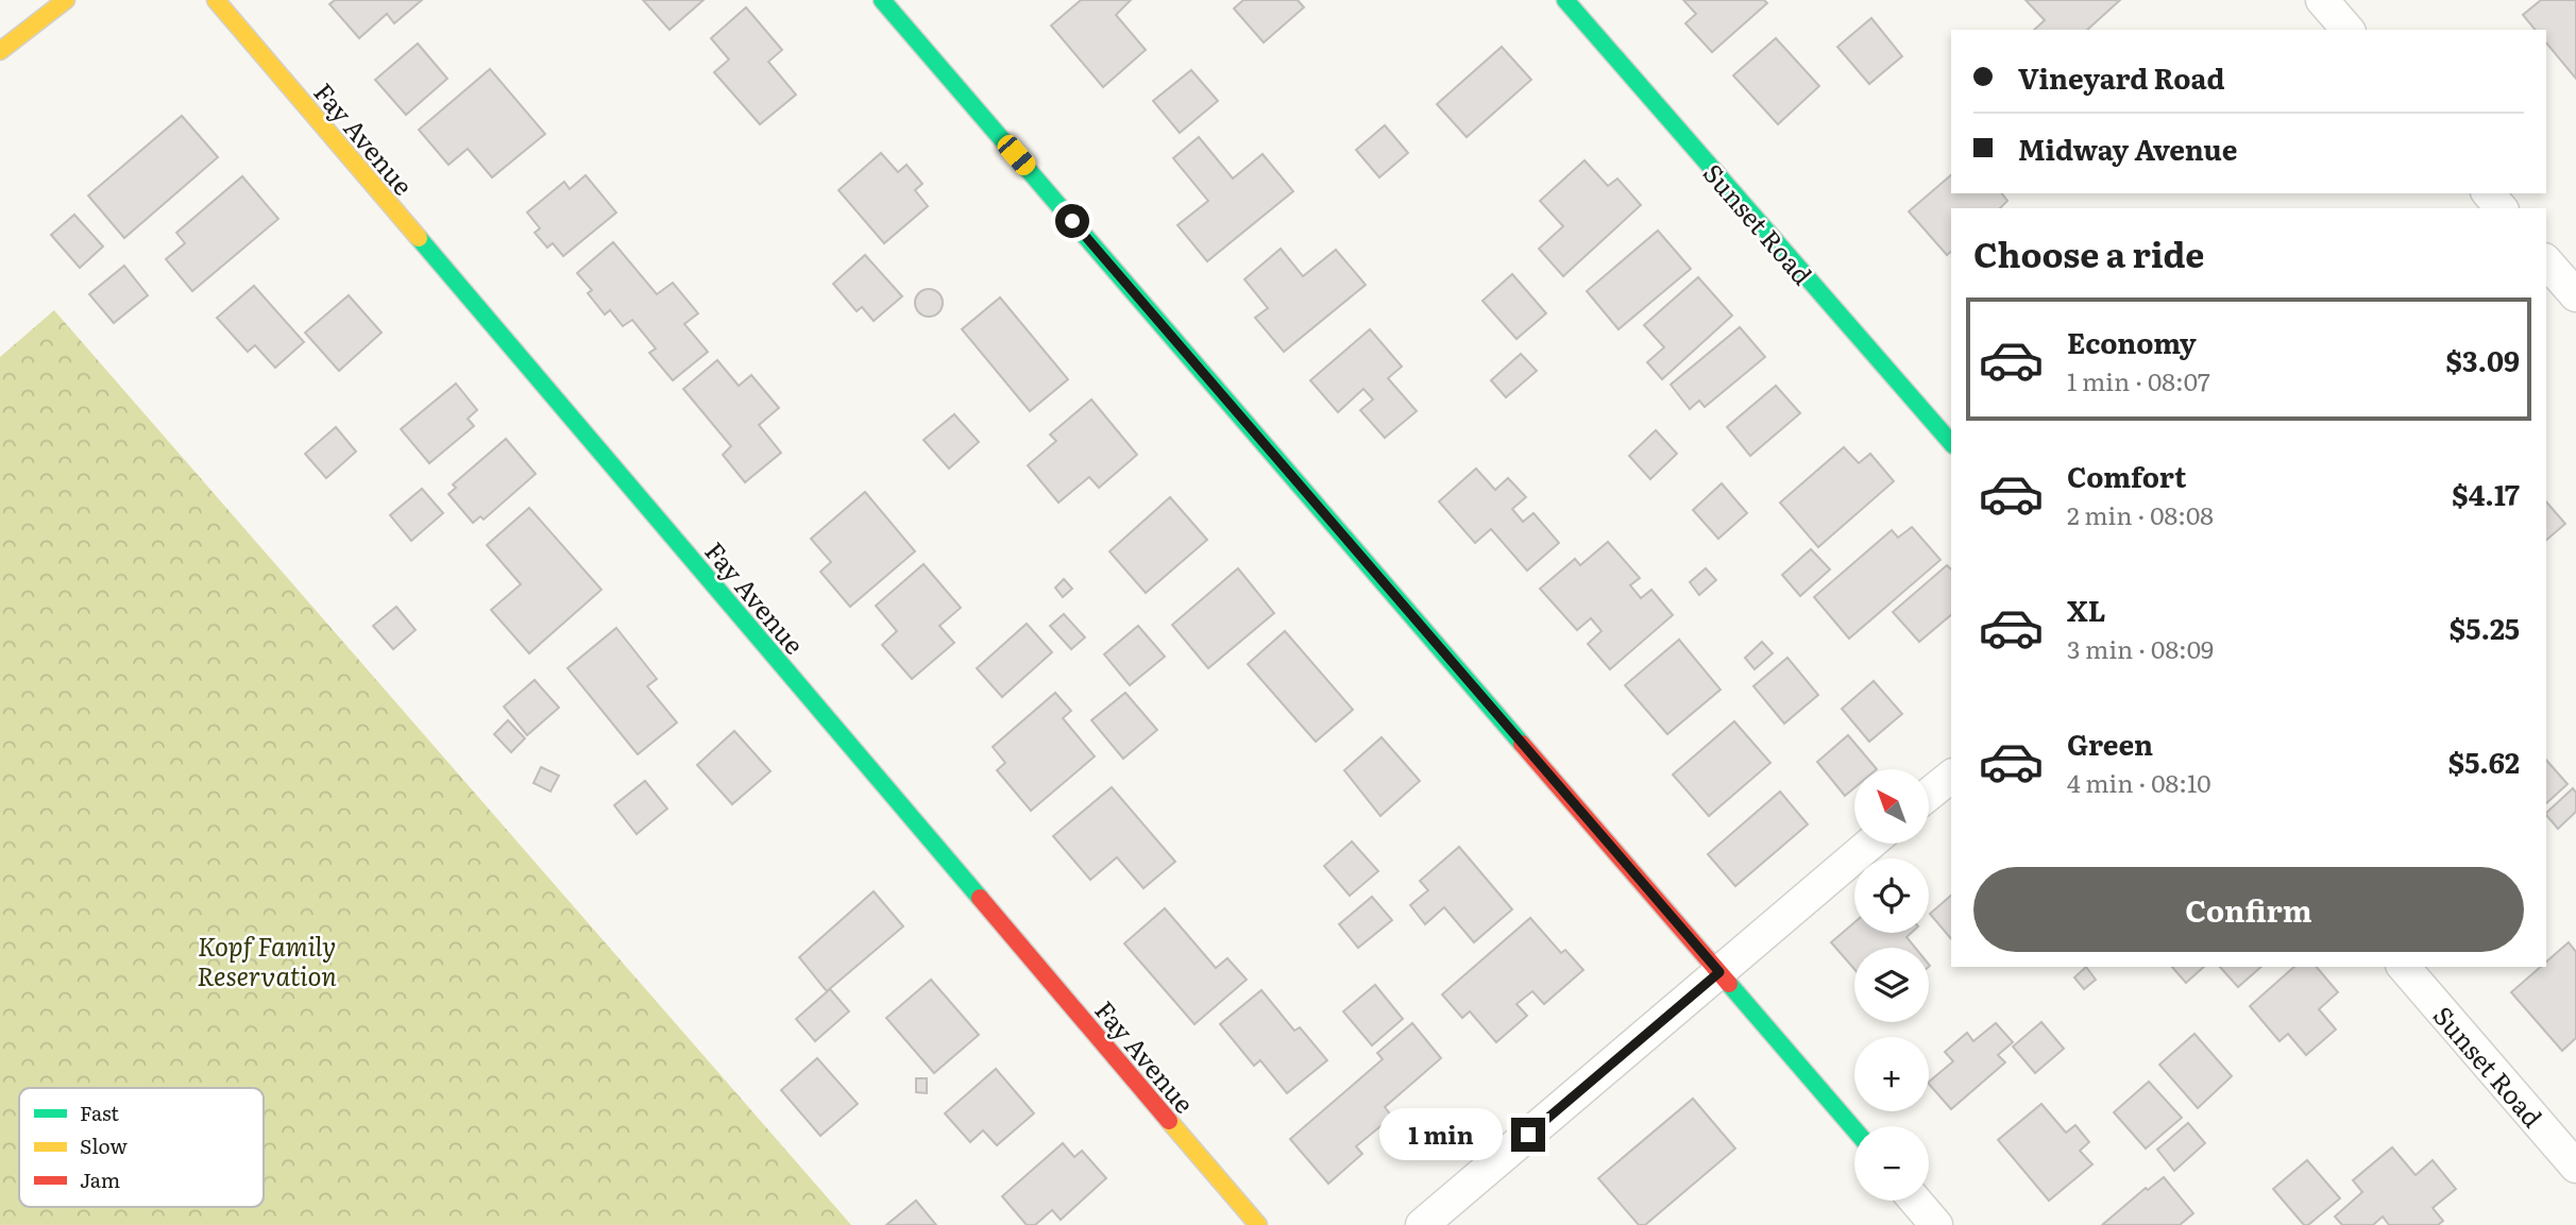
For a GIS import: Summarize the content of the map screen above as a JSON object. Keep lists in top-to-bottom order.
{
  "streets": {
    "street": ["Fay Avenue", "Sunset Road"]
  },
  "parks": ["Kopf Family Reservation"],
  "legend": ["Fast", "Slow", "Jam"],
  "north": "top left",
  "page": {
    "banner": ["Vineyard Road", "Midway Avenue"],
    "heading": "Choose a ride",
    "list": [
      {
        "name": "Economy",
        "note": "1 min · 08:07",
        "value": "$3.09"
      },
      {
        "name": "Comfort",
        "note": "2 min · 08:08",
        "value": "$4.17"
      },
      {
        "name": "XL",
        "note": "3 min · 08:09",
        "value": "$5.25"
      },
      {
        "name": "Green",
        "note": "4 min · 08:10",
        "value": "$5.62"
      }
    ],
    "map_buttons": ["+", "−"],
    "buttons": "Confirm",
    "bubble": "1 min"
  }
}
